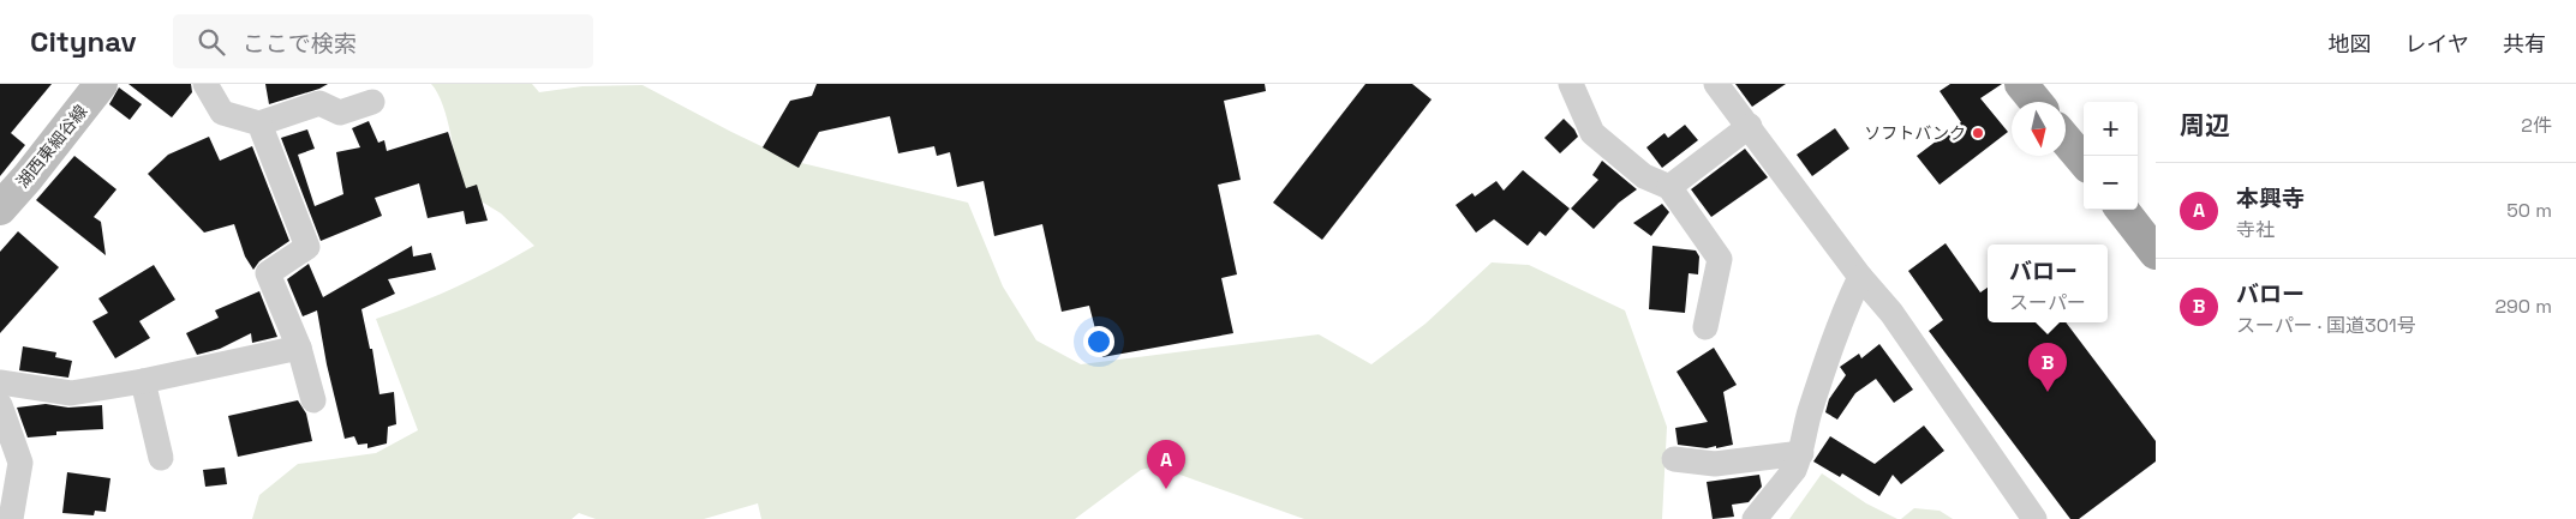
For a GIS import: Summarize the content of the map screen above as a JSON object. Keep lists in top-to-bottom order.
{
  "streets": {
    "main road": ["湖西東細谷線"]
  },
  "places": ["ソフトバンク"],
  "north": "bottom",
  "page": {
    "header": "Citynav",
    "search": "ここで検索",
    "nav": ["地図", "レイヤ", "共有"],
    "heading": ["周辺", "2件"],
    "map_buttons": ["+", "−"],
    "list": [
      {
        "mark": "A",
        "name": "本興寺",
        "note": "寺社",
        "value": "50 m"
      },
      {
        "mark": "B",
        "name": "バロー",
        "note": "スーパー · 国道301号",
        "value": "290 m"
      }
    ],
    "popup": ["バロー", "スーパー"],
    "pins": ["B", "A"]
  }
}
